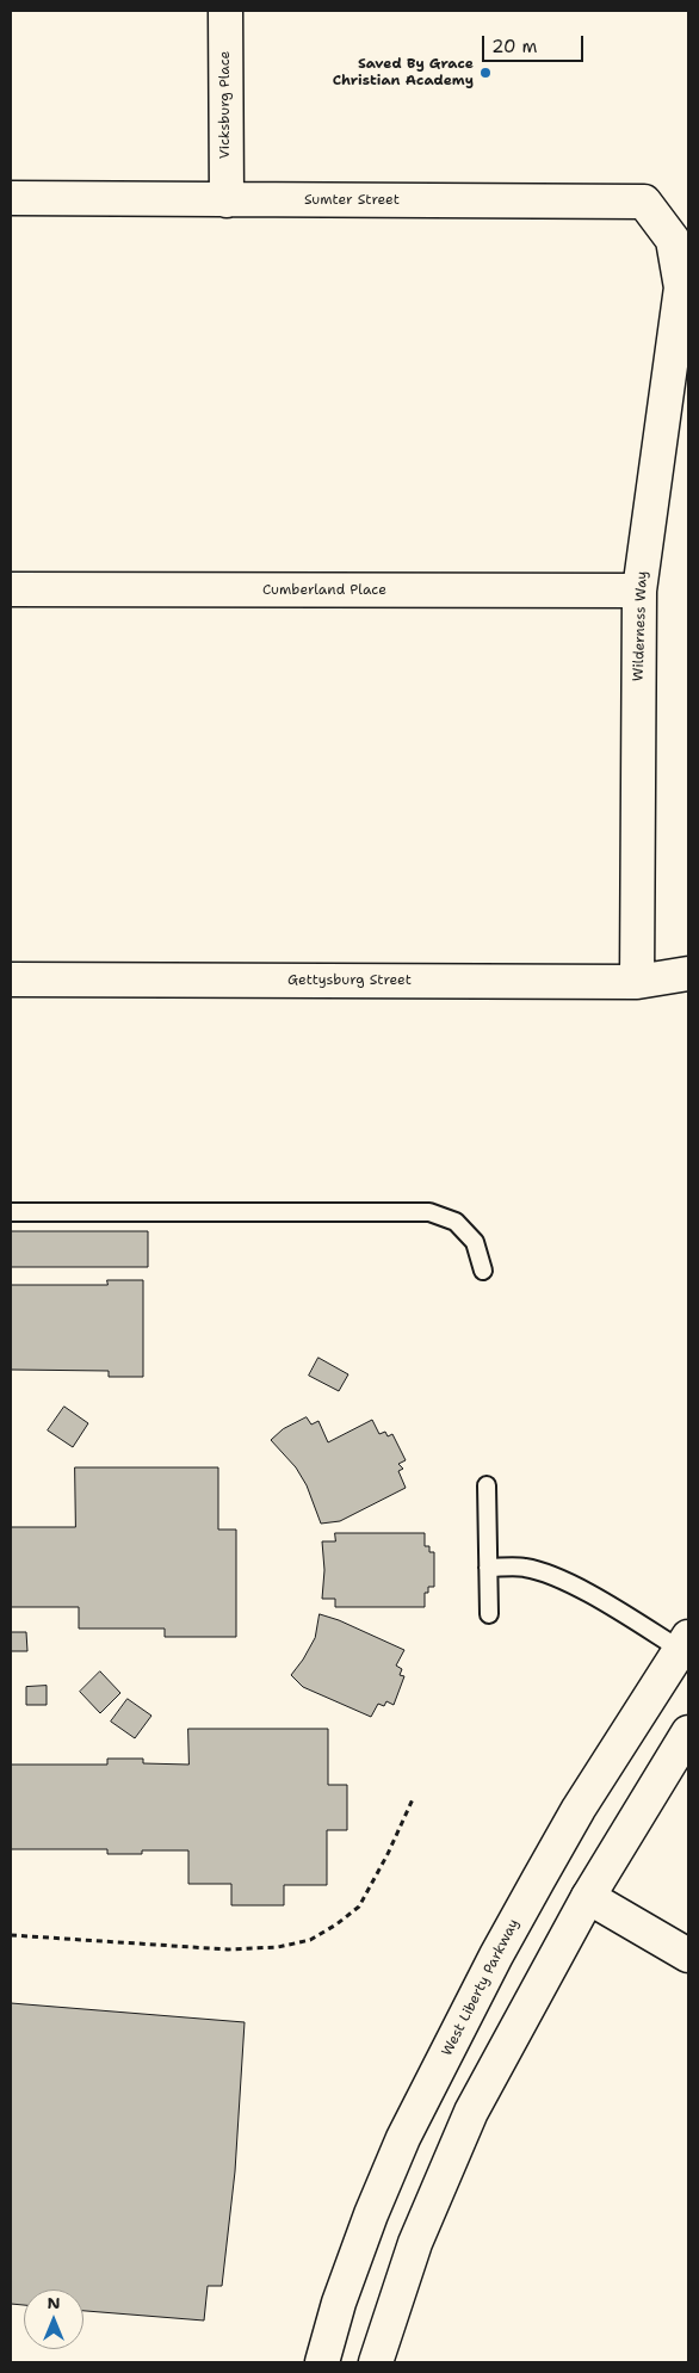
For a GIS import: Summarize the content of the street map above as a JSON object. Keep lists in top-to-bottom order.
{
  "streets": {
    "street": [
      "Vicksburg Place",
      "Sumter Street",
      "Cumberland Place",
      "Wilderness Way",
      "Gettysburg Street",
      "West Liberty Parkway"
    ]
  },
  "crossings": [
    ["Vicksburg Place", "Sumter Street"],
    ["Sumter Street", "Wilderness Way"],
    ["Cumberland Place", "Wilderness Way"],
    ["Wilderness Way", "Gettysburg Street"]
  ],
  "places": ["Saved By Grace Christian Academy"],
  "scale_bar": "20 m",
  "north": "top"
}
